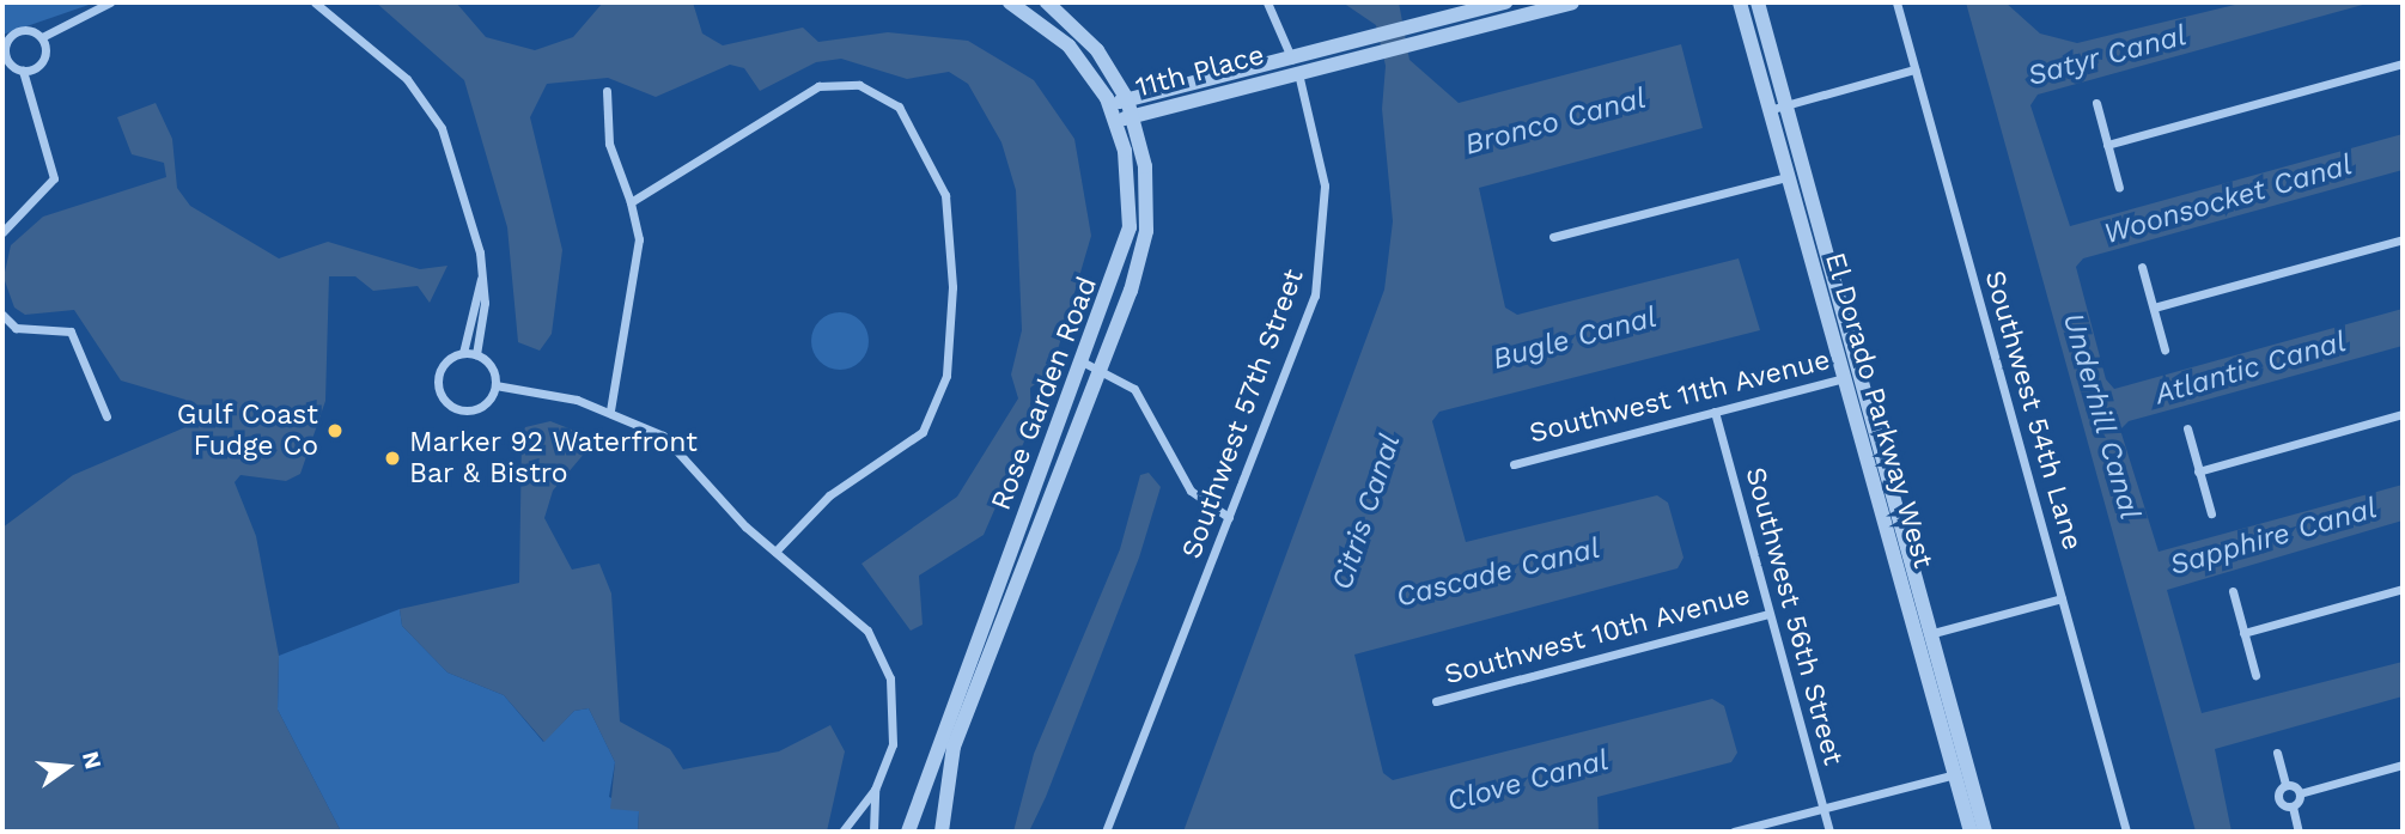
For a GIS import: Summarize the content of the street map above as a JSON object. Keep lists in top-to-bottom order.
{
  "streets": {
    "street": [
      "11th Place",
      "Rose Garden Road",
      "Southwest 11th Avenue",
      "El Dorado Parkway West",
      "Southwest 54th Lane",
      "Southwest 57th Street",
      "Southwest 56th Street",
      "Southwest 10th Avenue"
    ]
  },
  "crossings": [
    ["11th Place", "Rose Garden Road"],
    ["11th Place", "Southwest 57th Street"],
    ["Southwest 11th Avenue", "El Dorado Parkway West"],
    ["Southwest 11th Avenue", "Southwest 56th Street"],
    ["Southwest 56th Street", "Southwest 10th Avenue"]
  ],
  "water": [
    "Satyr Canal",
    "Bronco Canal",
    "Woonsocket Canal",
    "Bugle Canal",
    "Atlantic Canal",
    "Underhill Canal",
    "Citris Canal",
    "Sapphire Canal",
    "Cascade Canal",
    "Clove Canal"
  ],
  "places": ["Gulf Coast Fudge Co", "Marker 92 Waterfront Bar & Bistro"],
  "north": "right"
}
